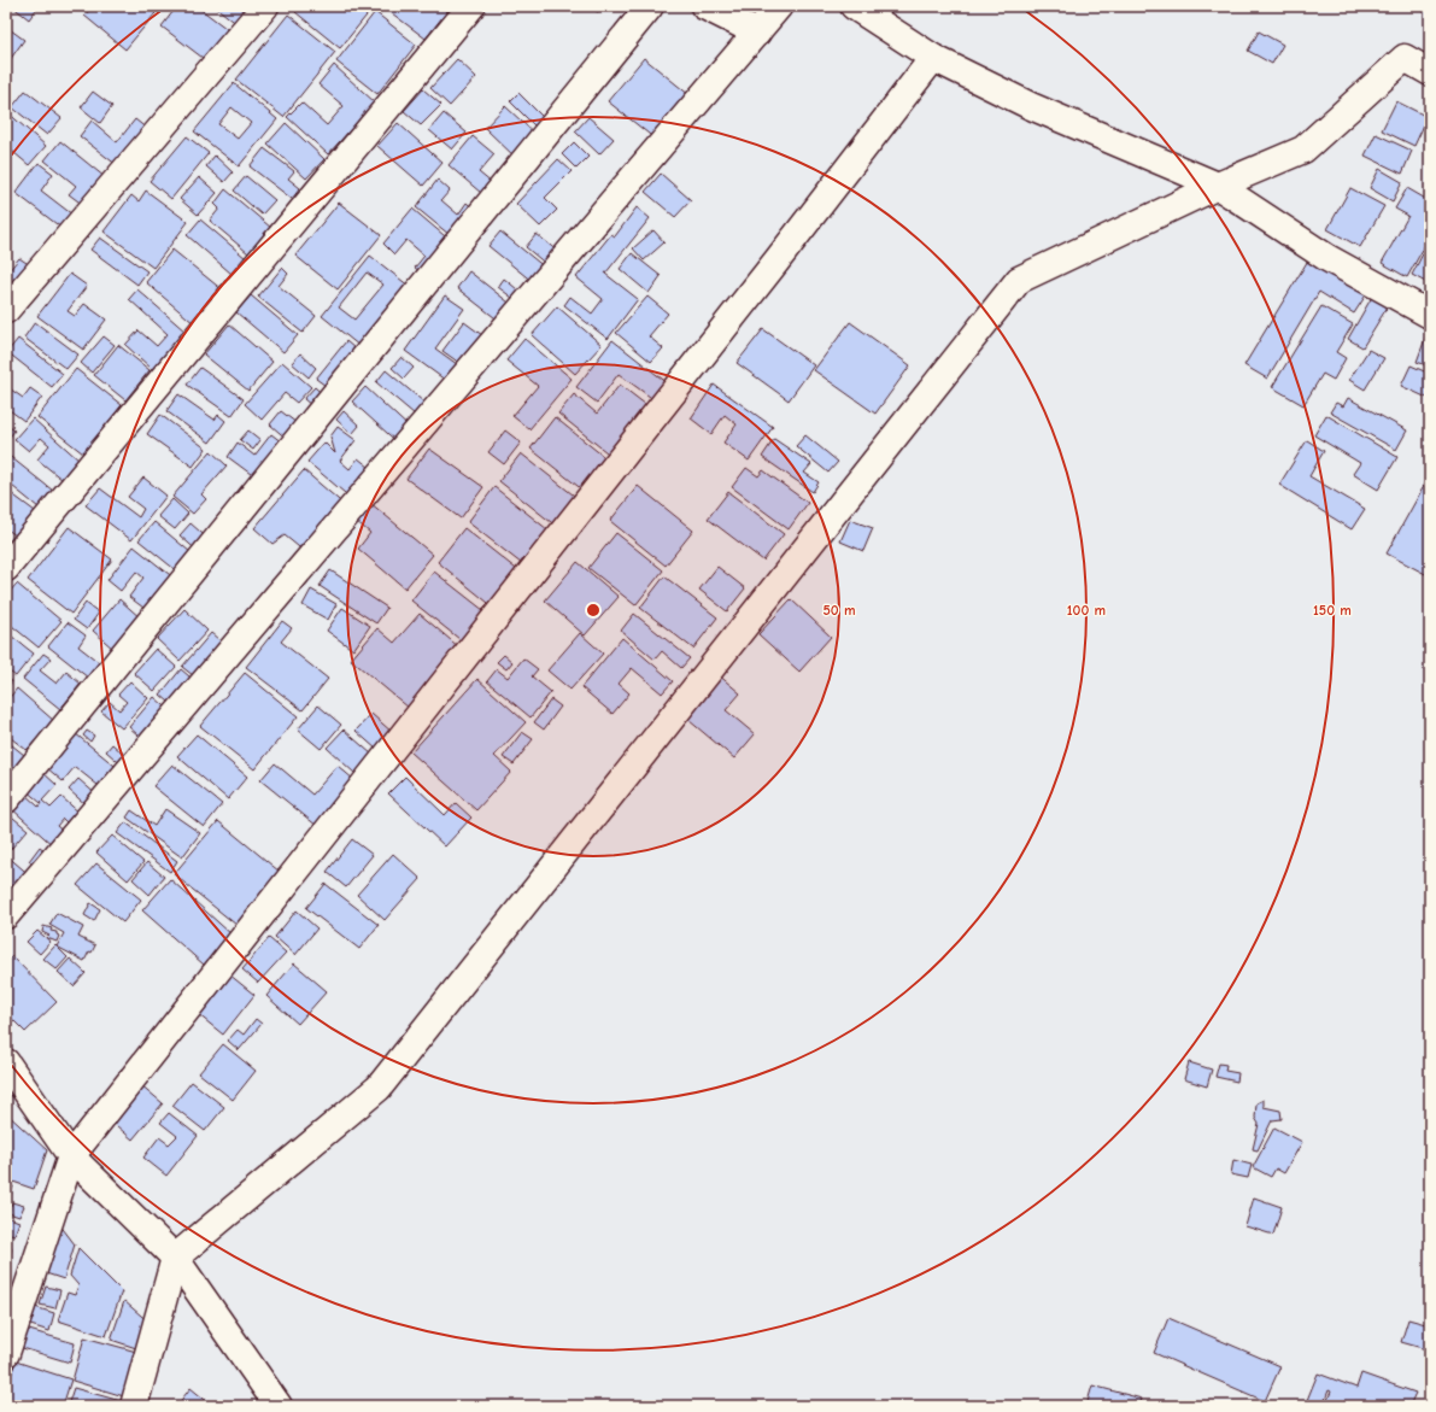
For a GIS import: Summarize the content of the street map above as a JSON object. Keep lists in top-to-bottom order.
{
  "rings": ["50 m", "100 m", "150 m"]
}
